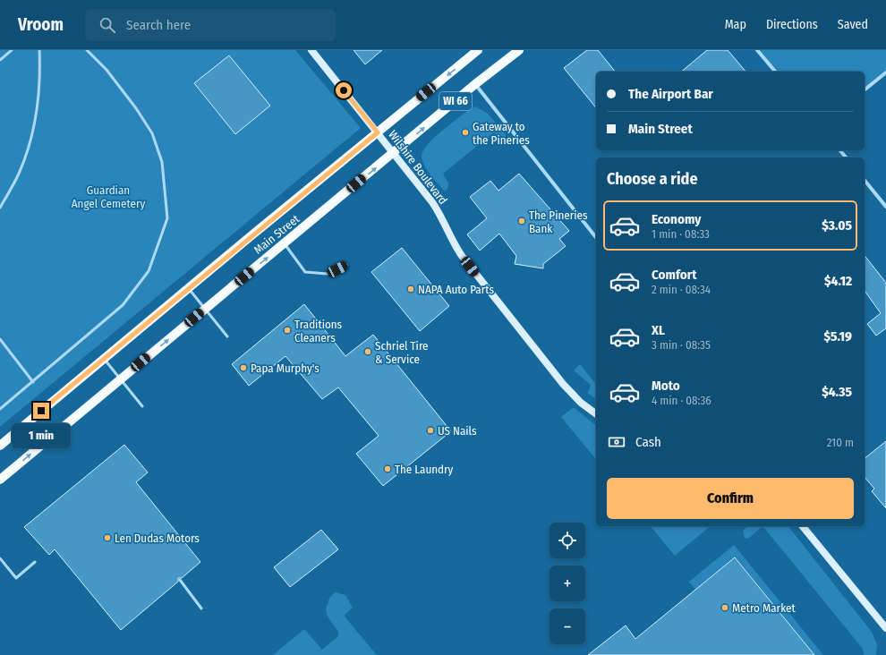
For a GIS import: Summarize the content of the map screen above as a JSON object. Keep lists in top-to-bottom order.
{
  "streets": {
    "main road": ["WI 66", "Main Street"],
    "street": ["Wilshire Boulevard"]
  },
  "crossings": [
    ["Wilshire Boulevard", "Main Street"]
  ],
  "parks": ["Guardian Angel Cemetery"],
  "places": [
    "Gateway to the Pineries",
    "The Pineries Bank",
    "NAPA Auto Parts",
    "Traditions Cleaners",
    "Schriel Tire & Service",
    "Papa Murphy's",
    "US Nails",
    "The Laundry",
    "Len Dudas Motors",
    "Metro Market"
  ],
  "page": {
    "header": "Vroom",
    "search": "Search here",
    "nav": ["Map", "Directions", "Saved"],
    "banner": ["The Airport Bar", "Main Street"],
    "heading": "Choose a ride",
    "list": [
      {
        "name": "Economy",
        "note": "1 min · 08:33",
        "value": "$3.05"
      },
      {
        "name": "Comfort",
        "note": "2 min · 08:34",
        "value": "$4.12"
      },
      {
        "name": "XL",
        "note": "3 min · 08:35",
        "value": "$5.19"
      },
      {
        "name": "Moto",
        "note": "4 min · 08:36",
        "value": "$4.35"
      }
    ],
    "pay": ["Cash", "210 m"],
    "bubble": "1 min",
    "buttons": "Confirm",
    "map_buttons": ["+", "−"]
  }
}
